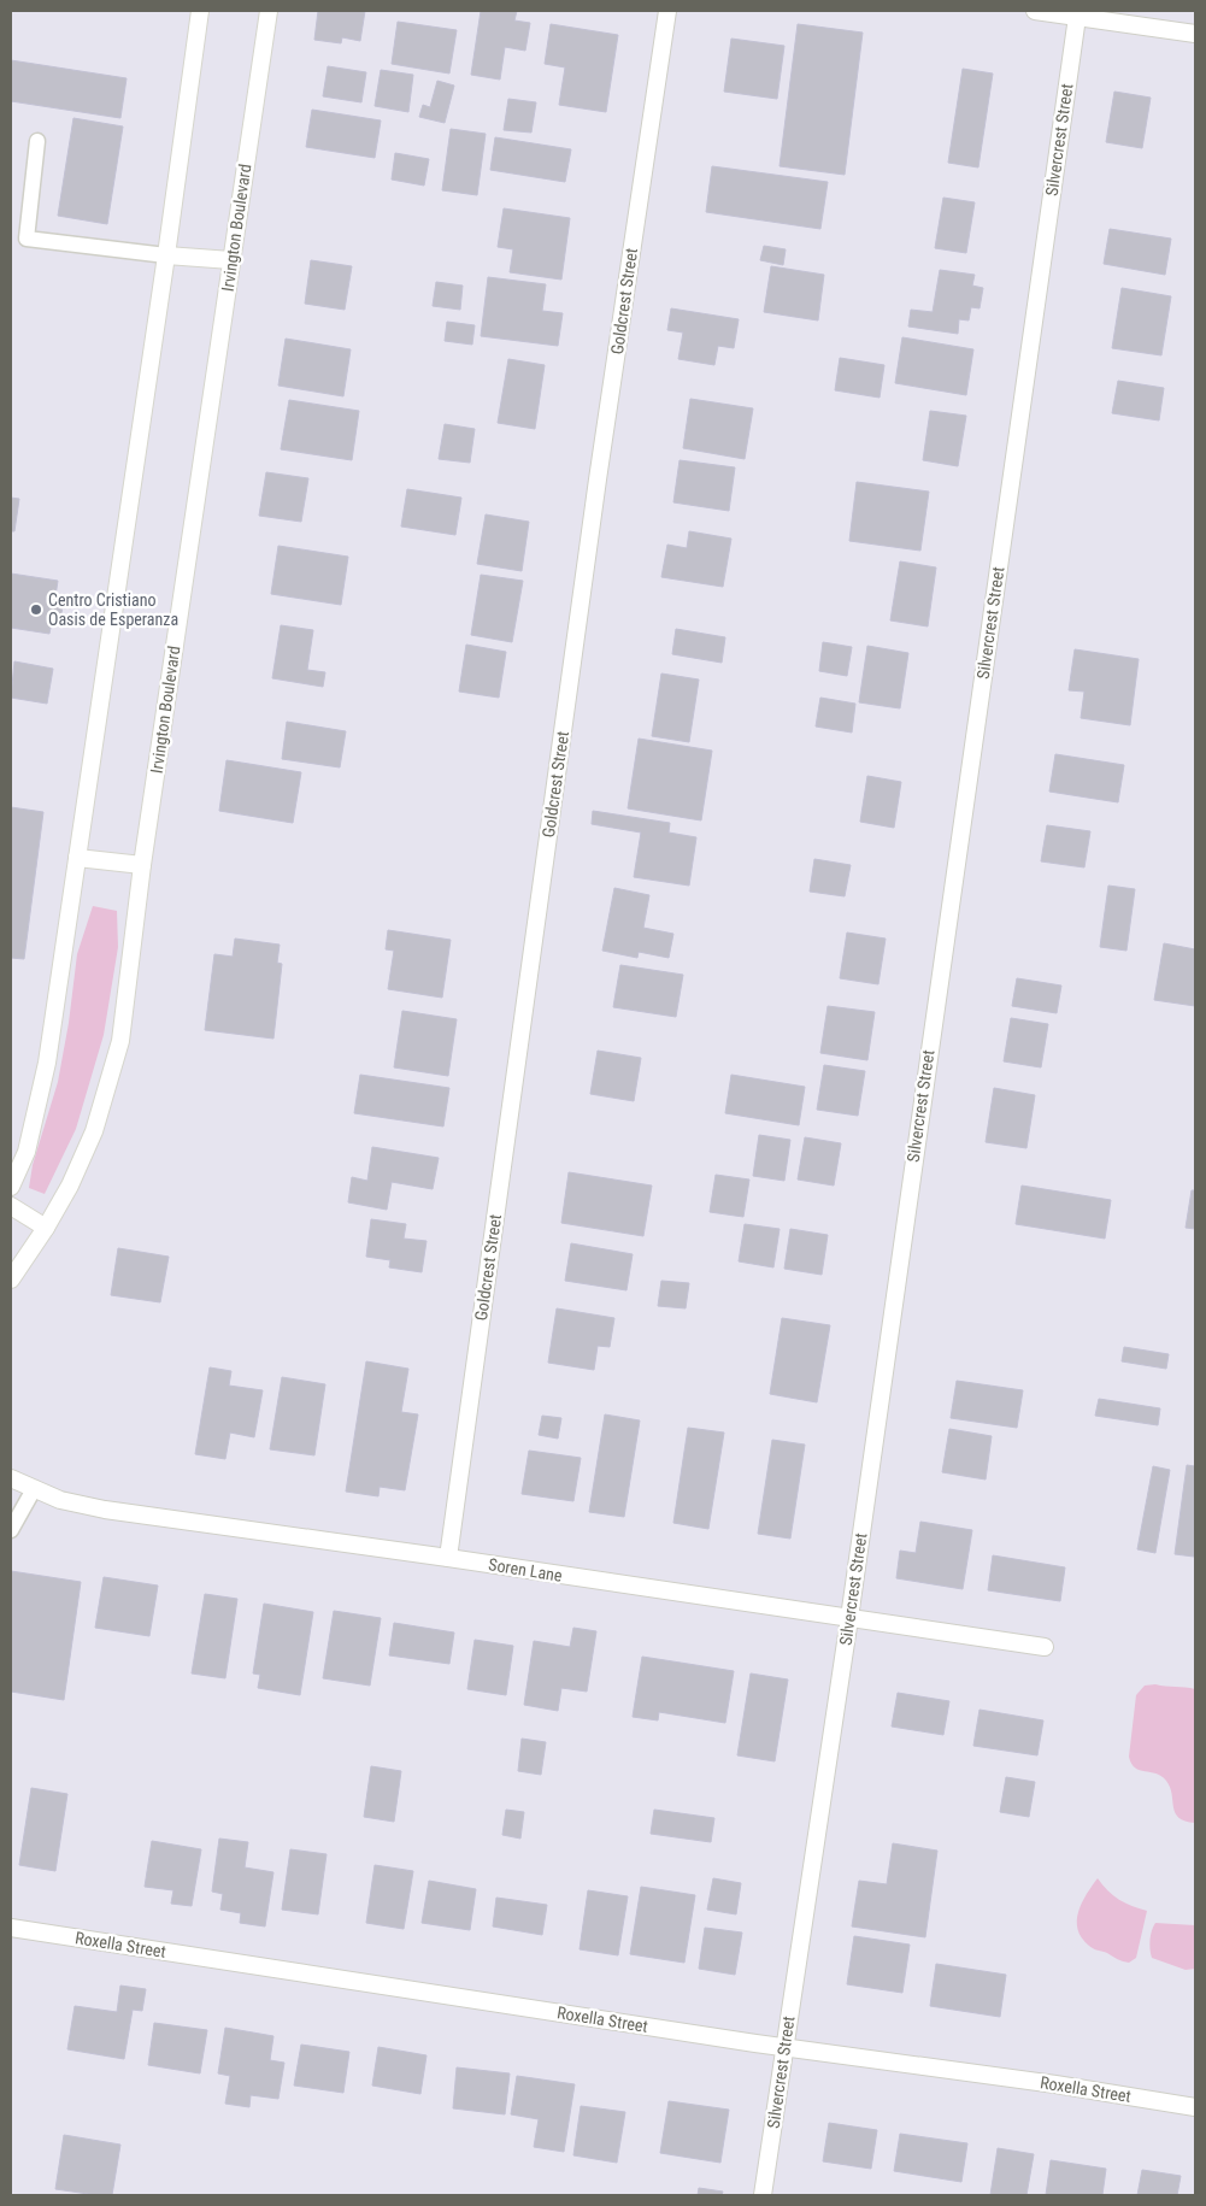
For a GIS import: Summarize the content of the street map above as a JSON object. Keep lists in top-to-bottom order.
{
  "streets": {
    "street": [
      "Silvercrest Street",
      "Irvington Boulevard",
      "Goldcrest Street",
      "Soren Lane",
      "Roxella Street"
    ]
  },
  "crossings": [
    ["Silvercrest Street", "Soren Lane"],
    ["Silvercrest Street", "Roxella Street"],
    ["Goldcrest Street", "Soren Lane"]
  ],
  "places": ["Centro Cristiano Oasis de Esperanza"]
}
